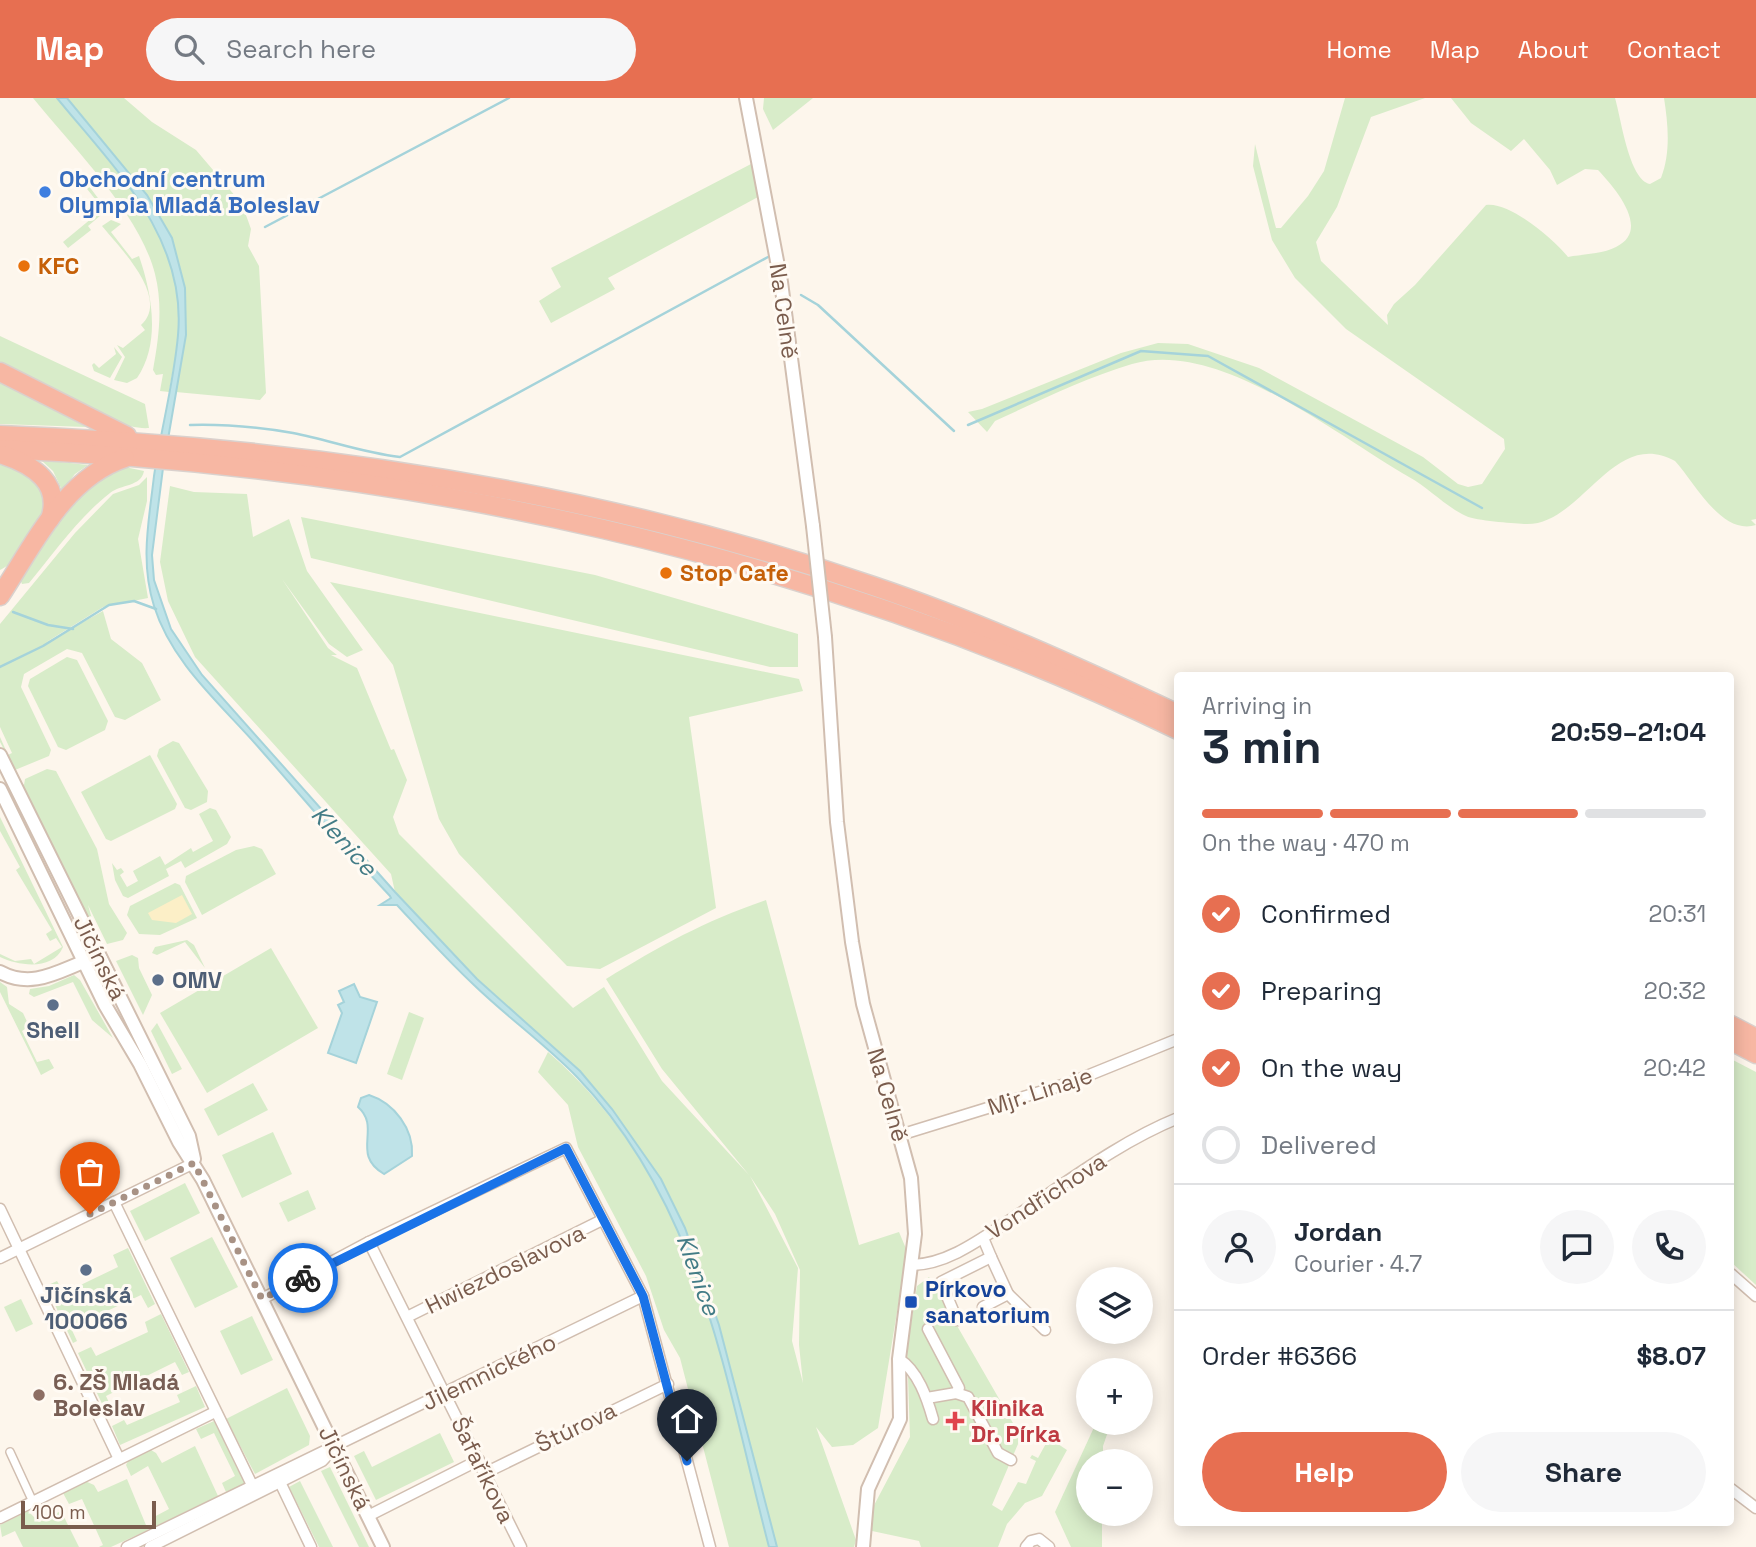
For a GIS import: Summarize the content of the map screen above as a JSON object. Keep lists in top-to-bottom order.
{
  "streets": {
    "street": [
      "Na Celně",
      "Jičínská",
      "Mjr. Linaje",
      "Vondřichova",
      "Hwiezdoslavova",
      "Jilemnického",
      "Štúrova",
      "Šafaříkova"
    ]
  },
  "crossings": [
    ["Na Celně", "Mjr. Linaje"],
    ["Na Celně", "Vondřichova"],
    ["Jičínská", "Jilemnického"],
    ["Hwiezdoslavova", "Šafaříkova"],
    ["Jilemnického", "Šafaříkova"],
    ["Štúrova", "Šafaříkova"]
  ],
  "water": ["Klenice"],
  "places": {
    "other": [
      "Obchodní centrum Olympia Mladá Boleslav",
      "KFC",
      "Stop Cafe",
      "OMV",
      "Shell",
      "Jičínská 100066",
      "6. ZŠ Mladá Boleslav"
    ],
    "transit": ["Pírkovo sanatorium"],
    "health": ["Klinika Dr. Pírka"]
  },
  "scale_bar": "100 m",
  "page": {
    "header": "Map",
    "search": "Search here",
    "nav": [
      "Home",
      "Map",
      "About",
      "Contact"
    ],
    "heading": ["3 min", "Arriving in", "20:59–21:04"],
    "panel": [
      "Jordan",
      "Courier · 4.7",
      "Order #6366",
      "$8.07"
    ],
    "bar": "On the way · 470 m",
    "list": [
      ["Confirmed", "20:31"],
      ["Preparing", "20:32"],
      ["On the way", "20:42"],
      "Delivered"
    ],
    "map_buttons": ["+", "−"],
    "buttons": ["Help", "Share"],
    "scale": "100 m"
  }
}
